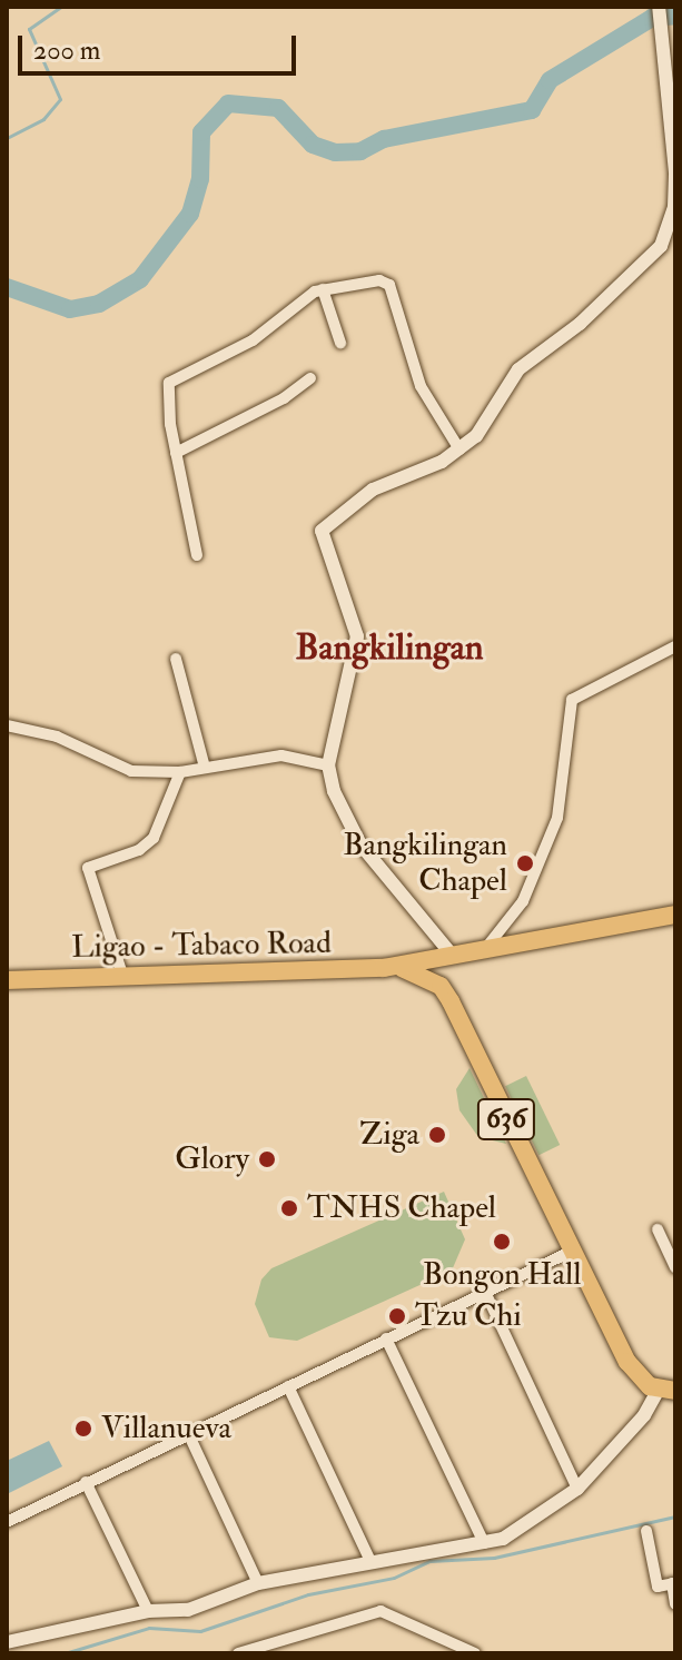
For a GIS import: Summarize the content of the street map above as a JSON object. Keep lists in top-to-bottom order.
{
  "streets": {
    "main road": ["Ligao - Tabaco Road", "636"]
  },
  "crossings": [
    ["Ligao - Tabaco Road", "636"]
  ],
  "districts": ["Bangkilingan"],
  "places": [
    "Bangkilingan Chapel",
    "Ziga",
    "Glory",
    "TNHS Chapel",
    "Bongon Hall",
    "Tzu Chi",
    "Villanueva"
  ],
  "scale_bar": "200 m"
}
